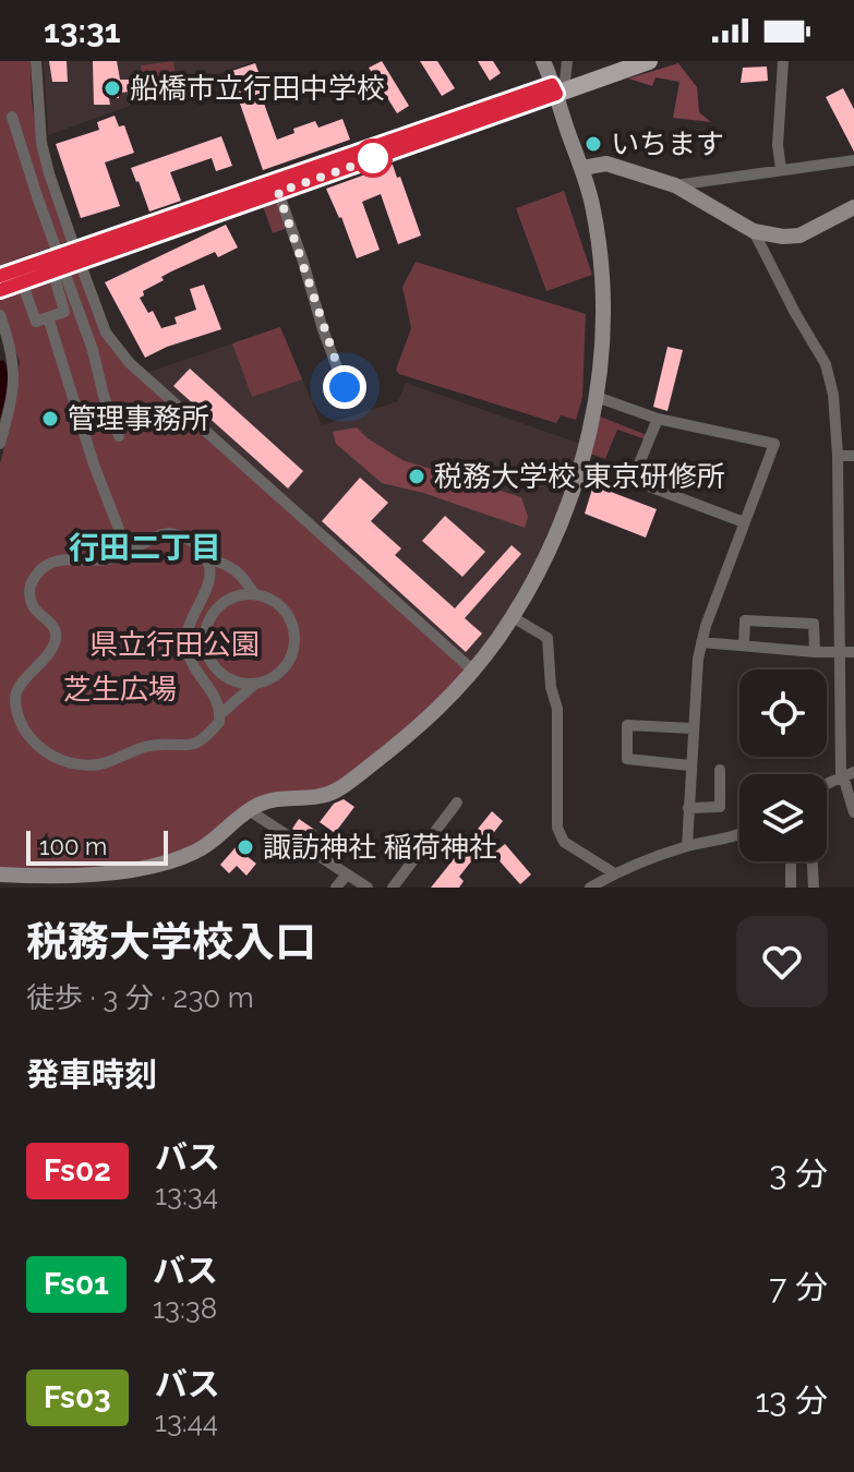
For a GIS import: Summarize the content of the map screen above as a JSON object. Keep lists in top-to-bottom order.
{
  "districts": ["行田二丁目"],
  "parks": ["県立行田公園", "芝生広場"],
  "places": [
    "船橋市立行田中学校",
    "いちます",
    "管理事務所",
    "税務大学校 東京研修所",
    "諏訪神社 稲荷神社"
  ],
  "lines": ["bus line Fs02"],
  "scale_bar": "100 m",
  "page": {
    "status": "13:31",
    "scale": "100 m",
    "heading": [
      ["税務大学校入口", "徒歩 · 3 分 · 230 m"],
      "発車時刻"
    ],
    "list": [
      {
        "mark": "Fs02",
        "name": "バス",
        "note": "13:34",
        "value": "3 分"
      },
      {
        "mark": "Fs01",
        "name": "バス",
        "note": "13:38",
        "value": "7 分"
      },
      {
        "mark": "Fs03",
        "name": "バス",
        "note": "13:44",
        "value": "13 分"
      }
    ]
  }
}
